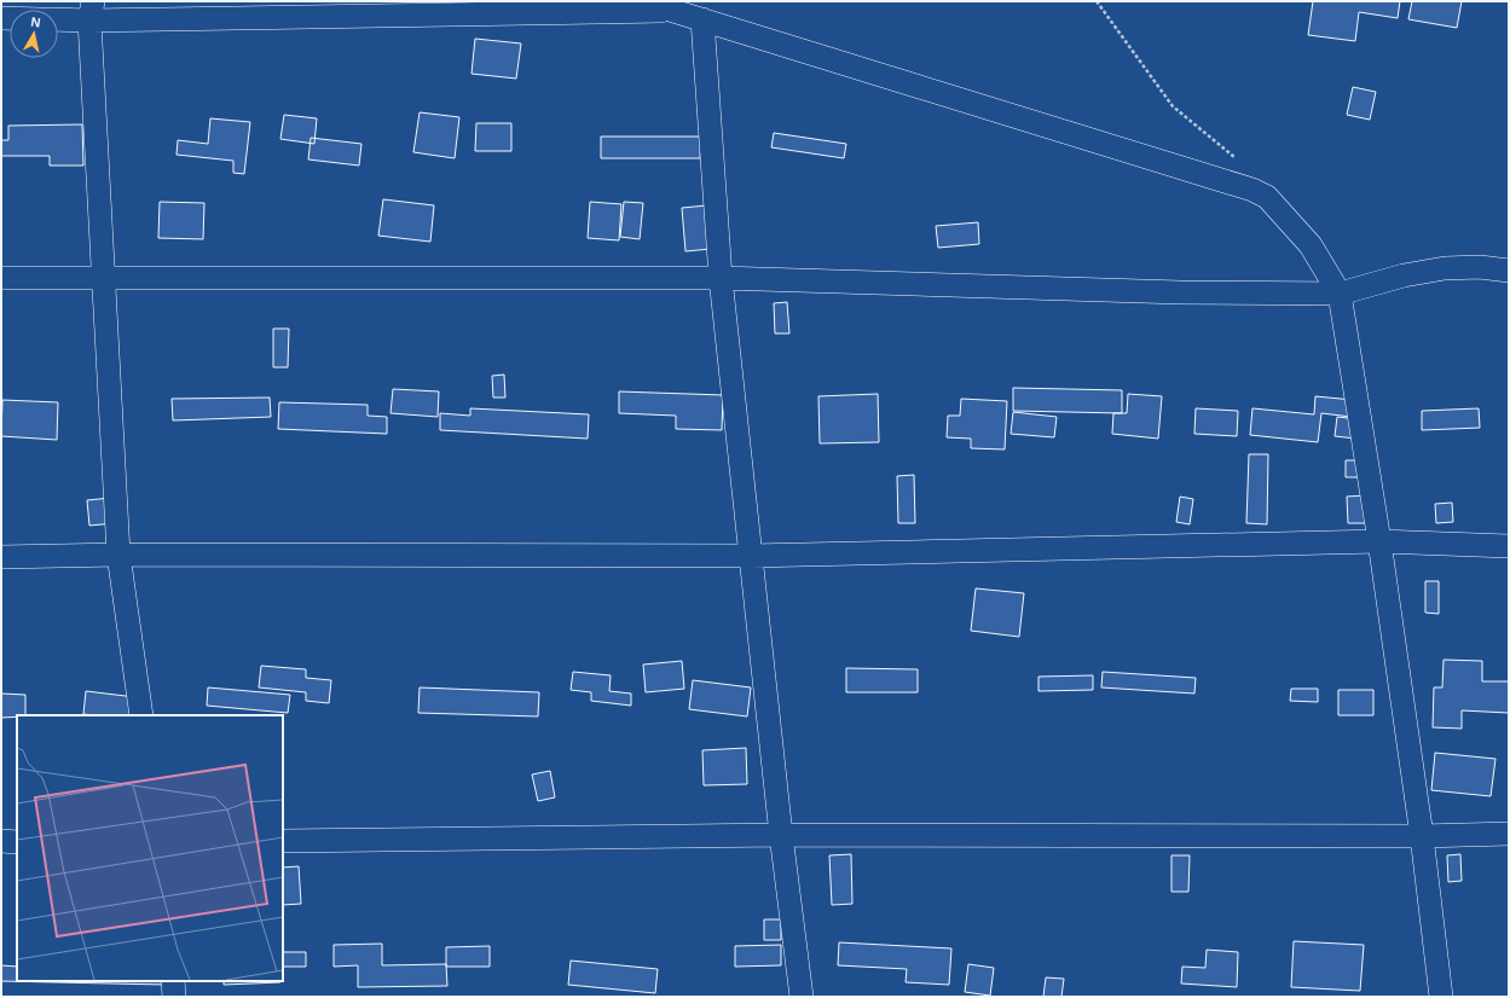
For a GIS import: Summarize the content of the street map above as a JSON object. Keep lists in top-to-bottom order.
{
  "north": "top"
}
